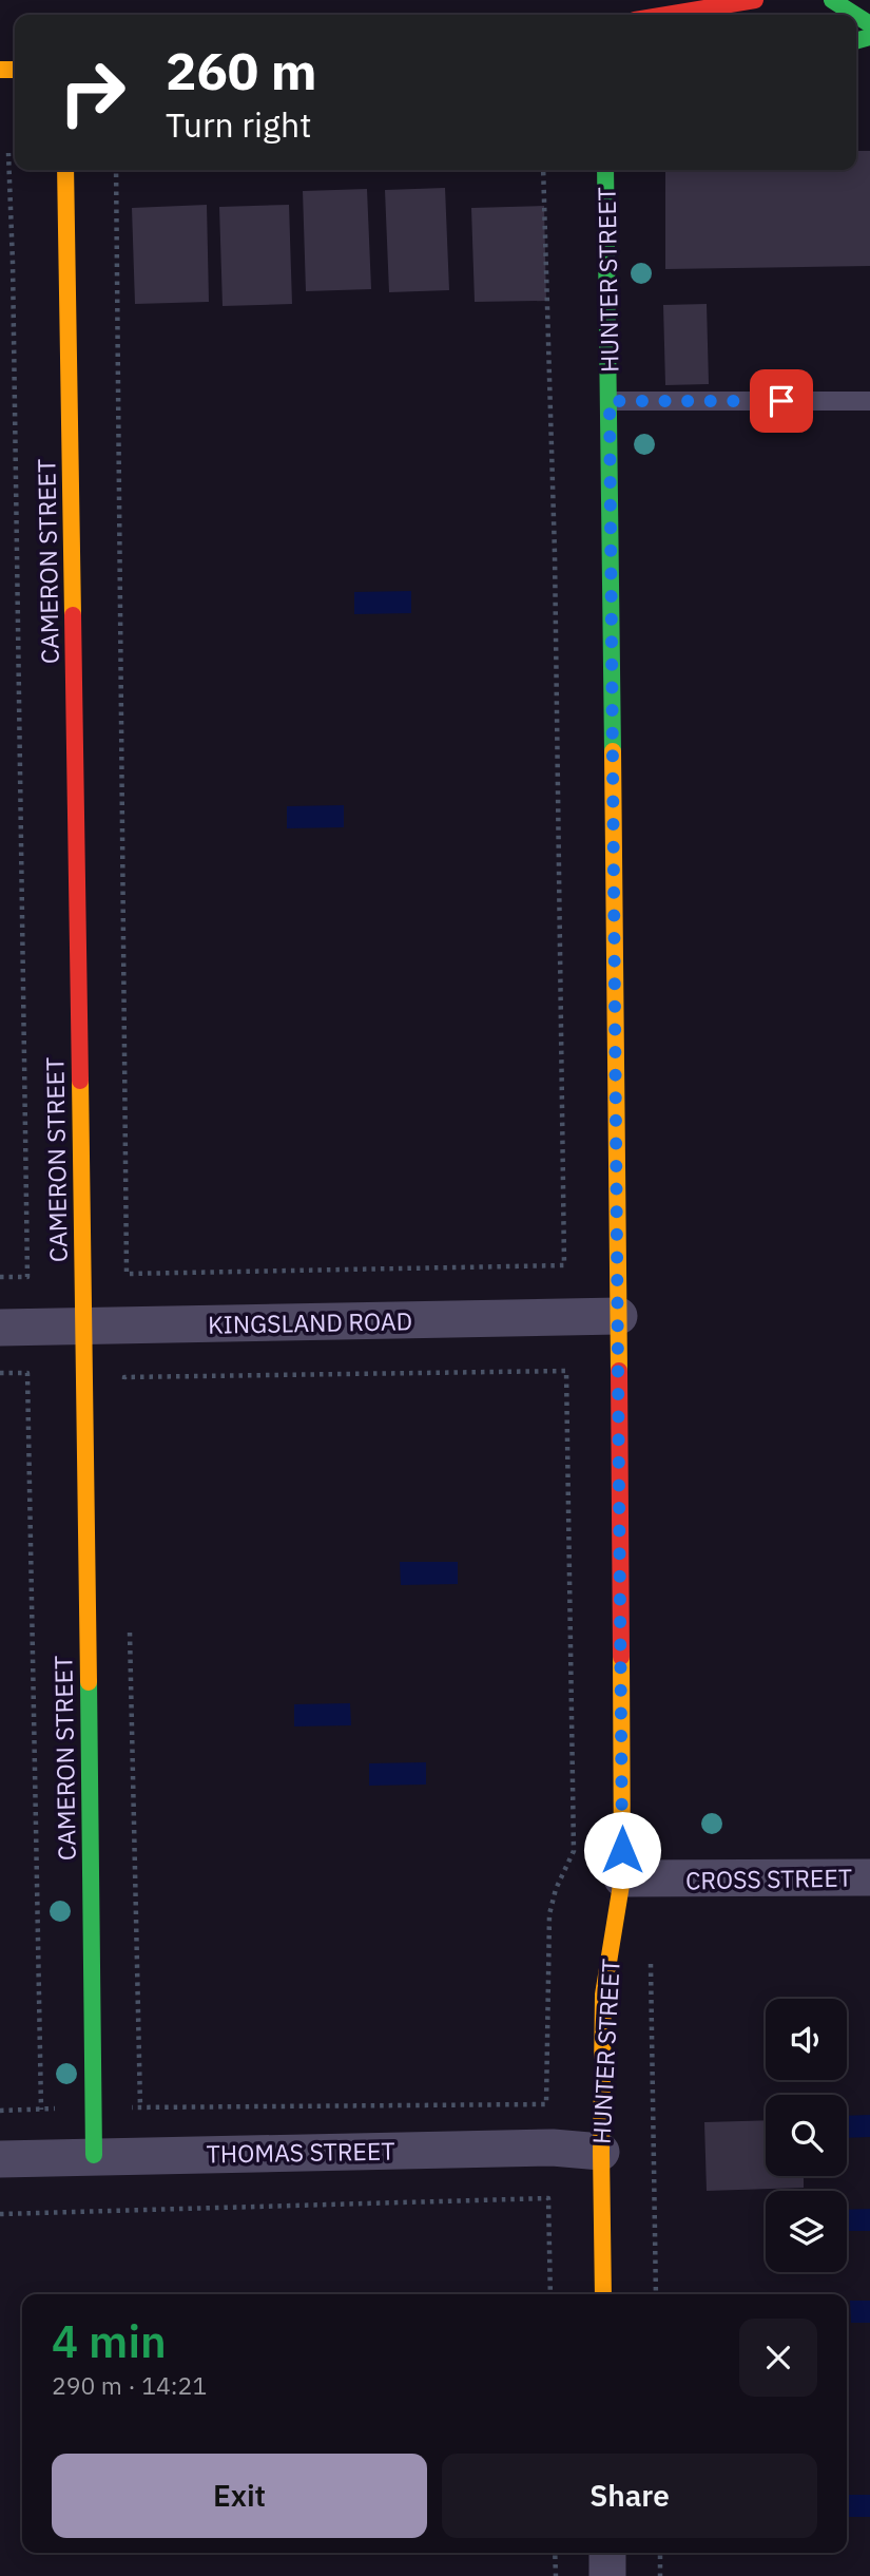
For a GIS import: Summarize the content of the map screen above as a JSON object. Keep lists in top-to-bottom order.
{
  "streets": {
    "main road": ["HUNTER STREET", "CAMERON STREET"],
    "street": ["KINGSLAND ROAD", "CROSS STREET", "THOMAS STREET"]
  },
  "crossings": [
    ["HUNTER STREET", "KINGSLAND ROAD"],
    ["HUNTER STREET", "CROSS STREET"],
    ["HUNTER STREET", "THOMAS STREET"],
    ["CAMERON STREET", "KINGSLAND ROAD"],
    ["CAMERON STREET", "THOMAS STREET"]
  ],
  "page": {
    "turn": ["260 m", "Turn right"],
    "heading": ["4 min", "290 m · 14:21"],
    "buttons": ["Exit", "Share"]
  }
}
